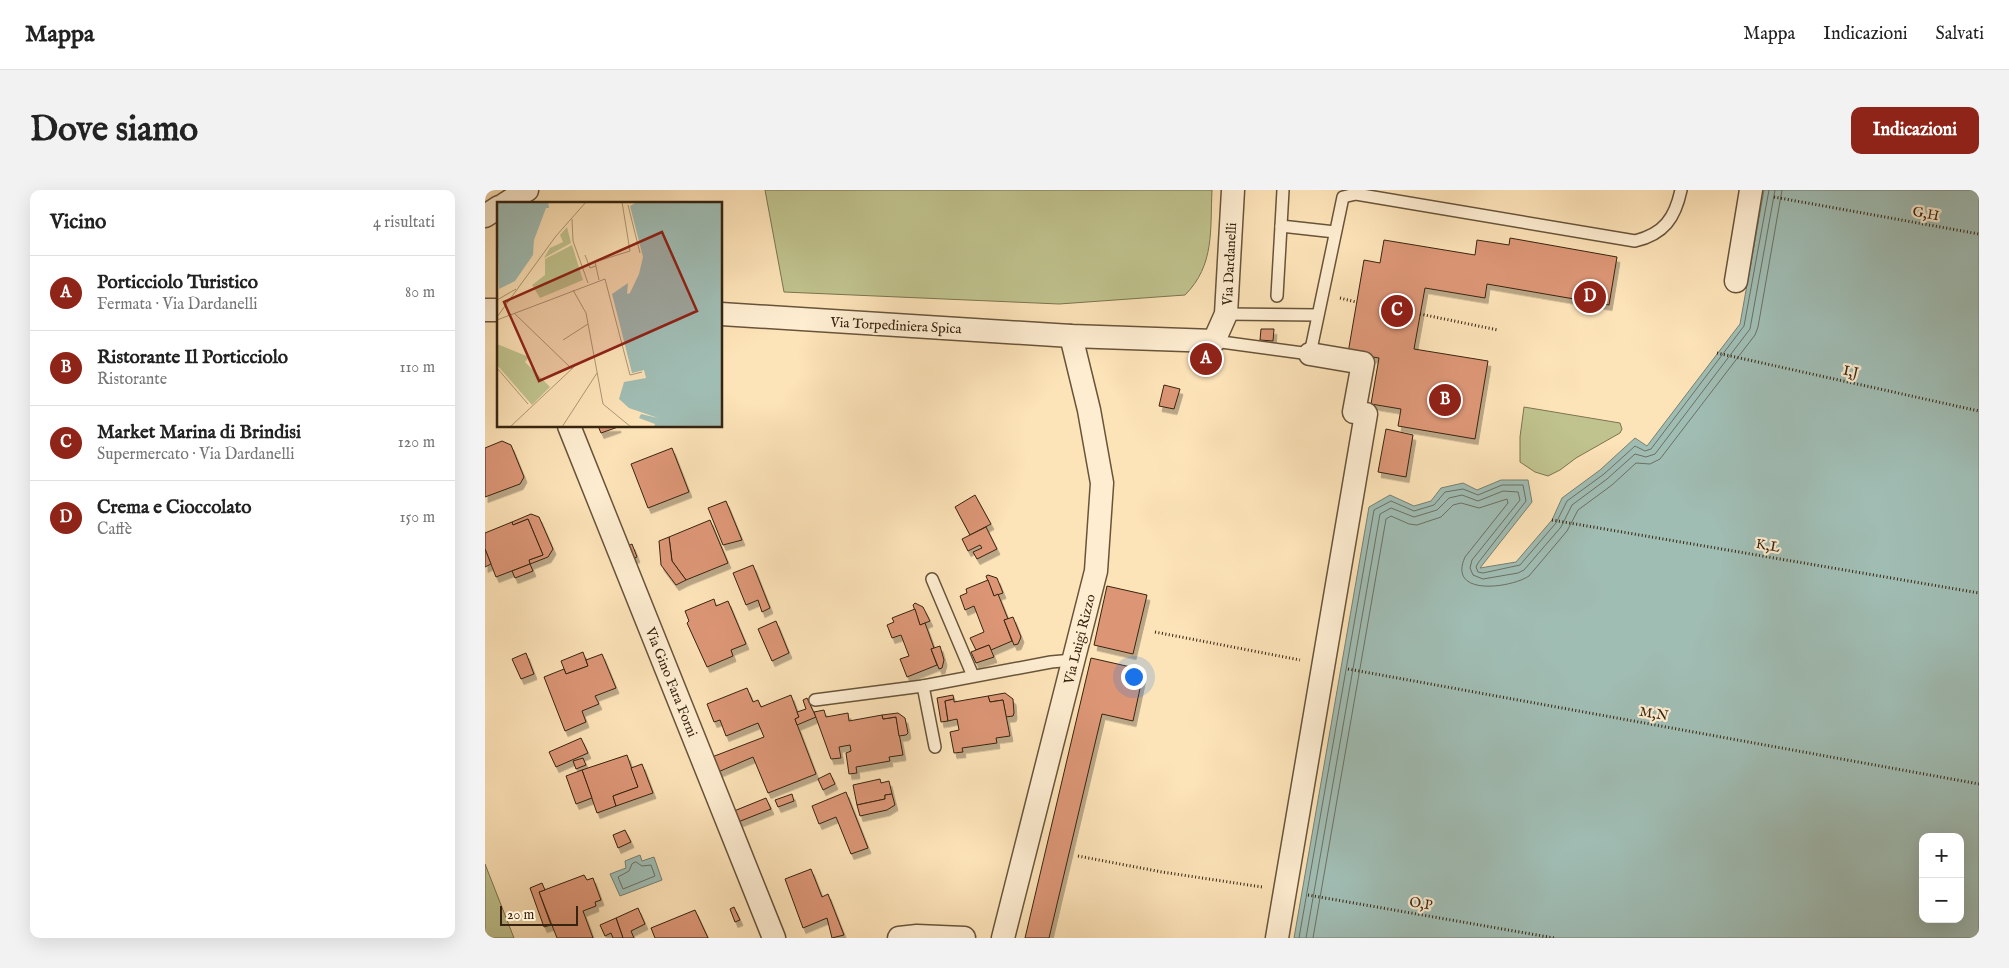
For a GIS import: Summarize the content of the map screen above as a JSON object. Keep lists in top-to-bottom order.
{
  "streets": {
    "street": [
      "Via Dardanelli",
      "Via Torpediniera Spica",
      "Via Luigi Rizzo",
      "Via Gino Fara Forni"
    ],
    "path": [
      "G,H",
      "I,J",
      "K,L",
      "M,N",
      "O,P"
    ]
  },
  "crossings": [
    ["Via Torpediniera Spica", "Via Luigi Rizzo"]
  ],
  "scale_bar": "20 m",
  "page": {
    "header": "Mappa",
    "nav": ["Mappa", "Indicazioni", "Salvati"],
    "buttons": "Indicazioni",
    "title": "Dove siamo",
    "heading": ["Vicino", "4 risultati"],
    "list": [
      {
        "mark": "A",
        "name": "Porticciolo Turistico",
        "note": "Fermata · Via Dardanelli",
        "value": "80 m"
      },
      {
        "mark": "B",
        "name": "Ristorante Il Porticciolo",
        "note": "Ristorante",
        "value": "110 m"
      },
      {
        "mark": "C",
        "name": "Market Marina di Brindisi",
        "note": "Supermercato · Via Dardanelli",
        "value": "120 m"
      },
      {
        "mark": "D",
        "name": "Crema e Cioccolato",
        "note": "Caffè",
        "value": "150 m"
      }
    ],
    "pins": [
      "D",
      "C",
      "A",
      "B"
    ],
    "map_buttons": ["+", "−"],
    "scale": "20 m"
  }
}
